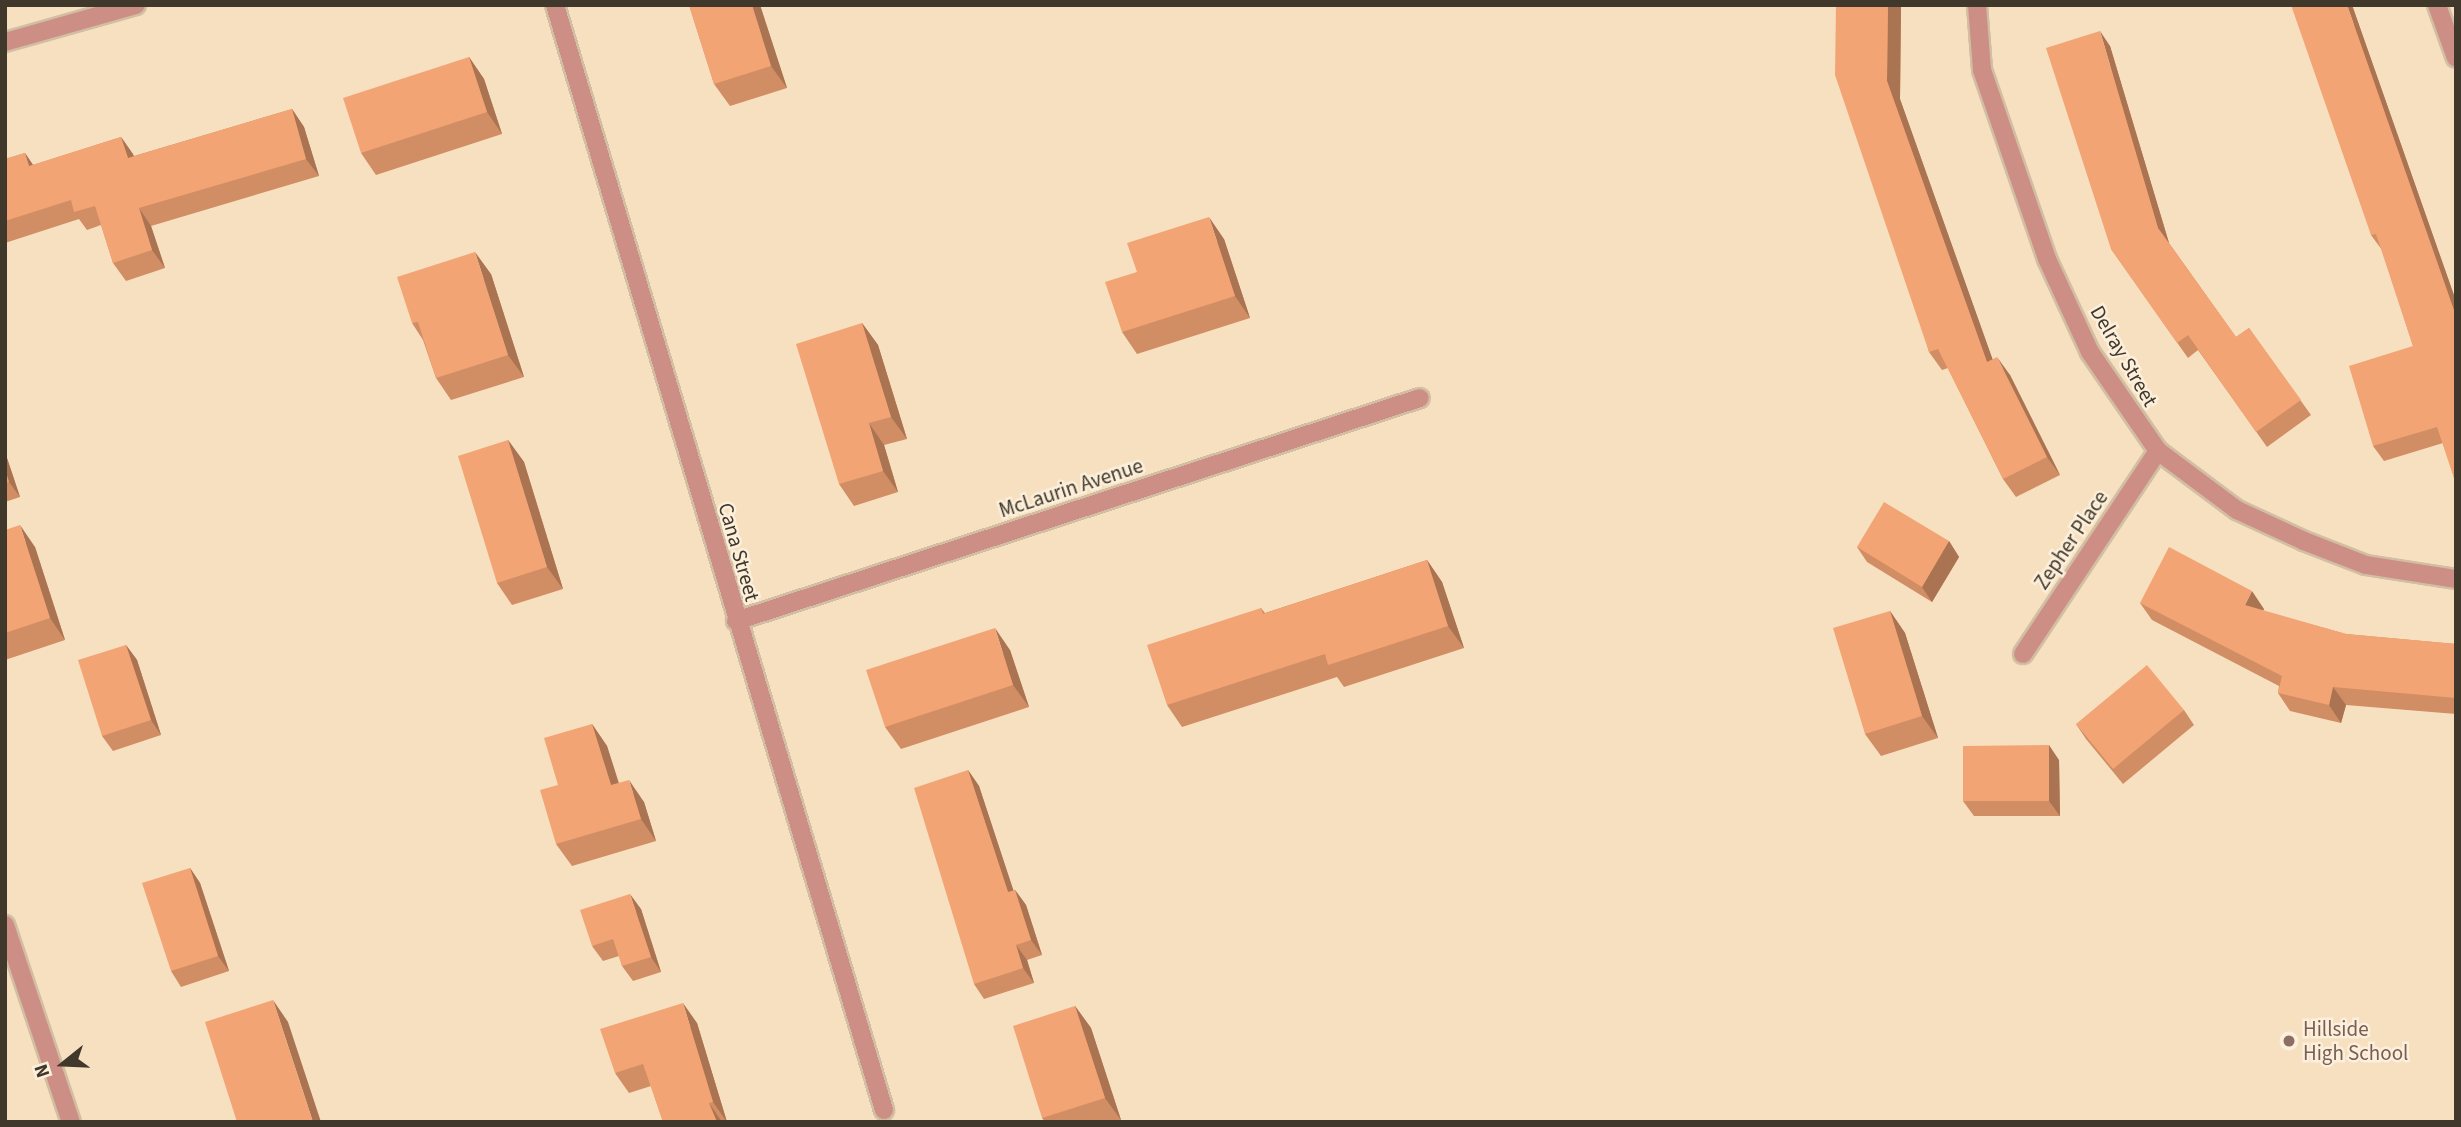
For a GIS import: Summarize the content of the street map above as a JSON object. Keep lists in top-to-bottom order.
{
  "streets": {
    "street": [
      "Delray Street",
      "McLaurin Avenue",
      "Zepher Place",
      "Cana Street"
    ]
  },
  "crossings": [
    ["Delray Street", "Zepher Place"],
    ["McLaurin Avenue", "Cana Street"]
  ],
  "places": ["Hillside High School"],
  "north": "left"
}
